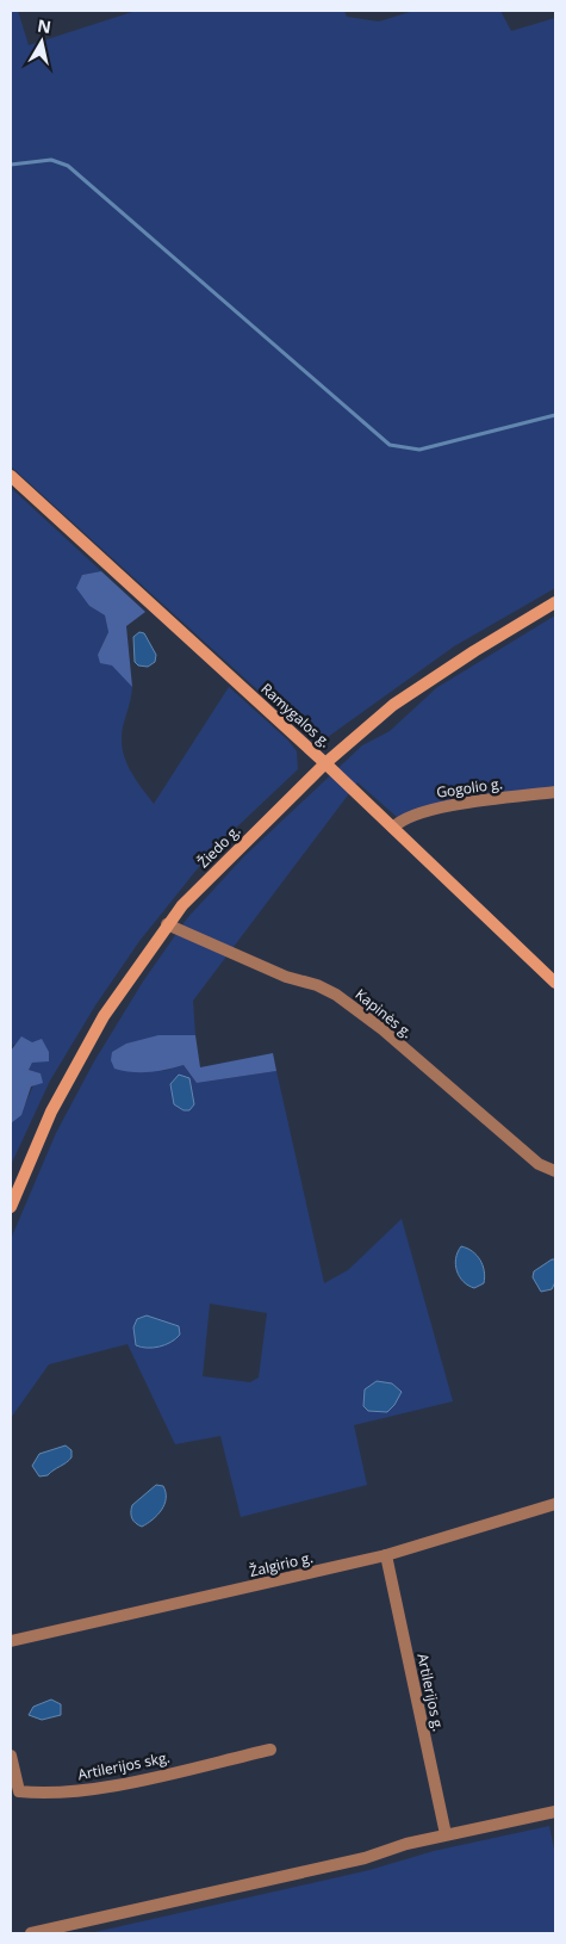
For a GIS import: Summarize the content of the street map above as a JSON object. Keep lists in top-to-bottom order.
{
  "streets": {
    "street": [
      "Ramygalos g.",
      "Gogolio g.",
      "Žiedo g.",
      "Kapinės g.",
      "Žalgirio g.",
      "Artilerijos g.",
      "Artilerijos skg."
    ]
  },
  "crossings": [
    ["Ramygalos g.", "Gogolio g."],
    ["Ramygalos g.", "Žiedo g."],
    ["Žiedo g.", "Kapinės g."],
    ["Žalgirio g.", "Artilerijos g."]
  ],
  "north": "top"
}
